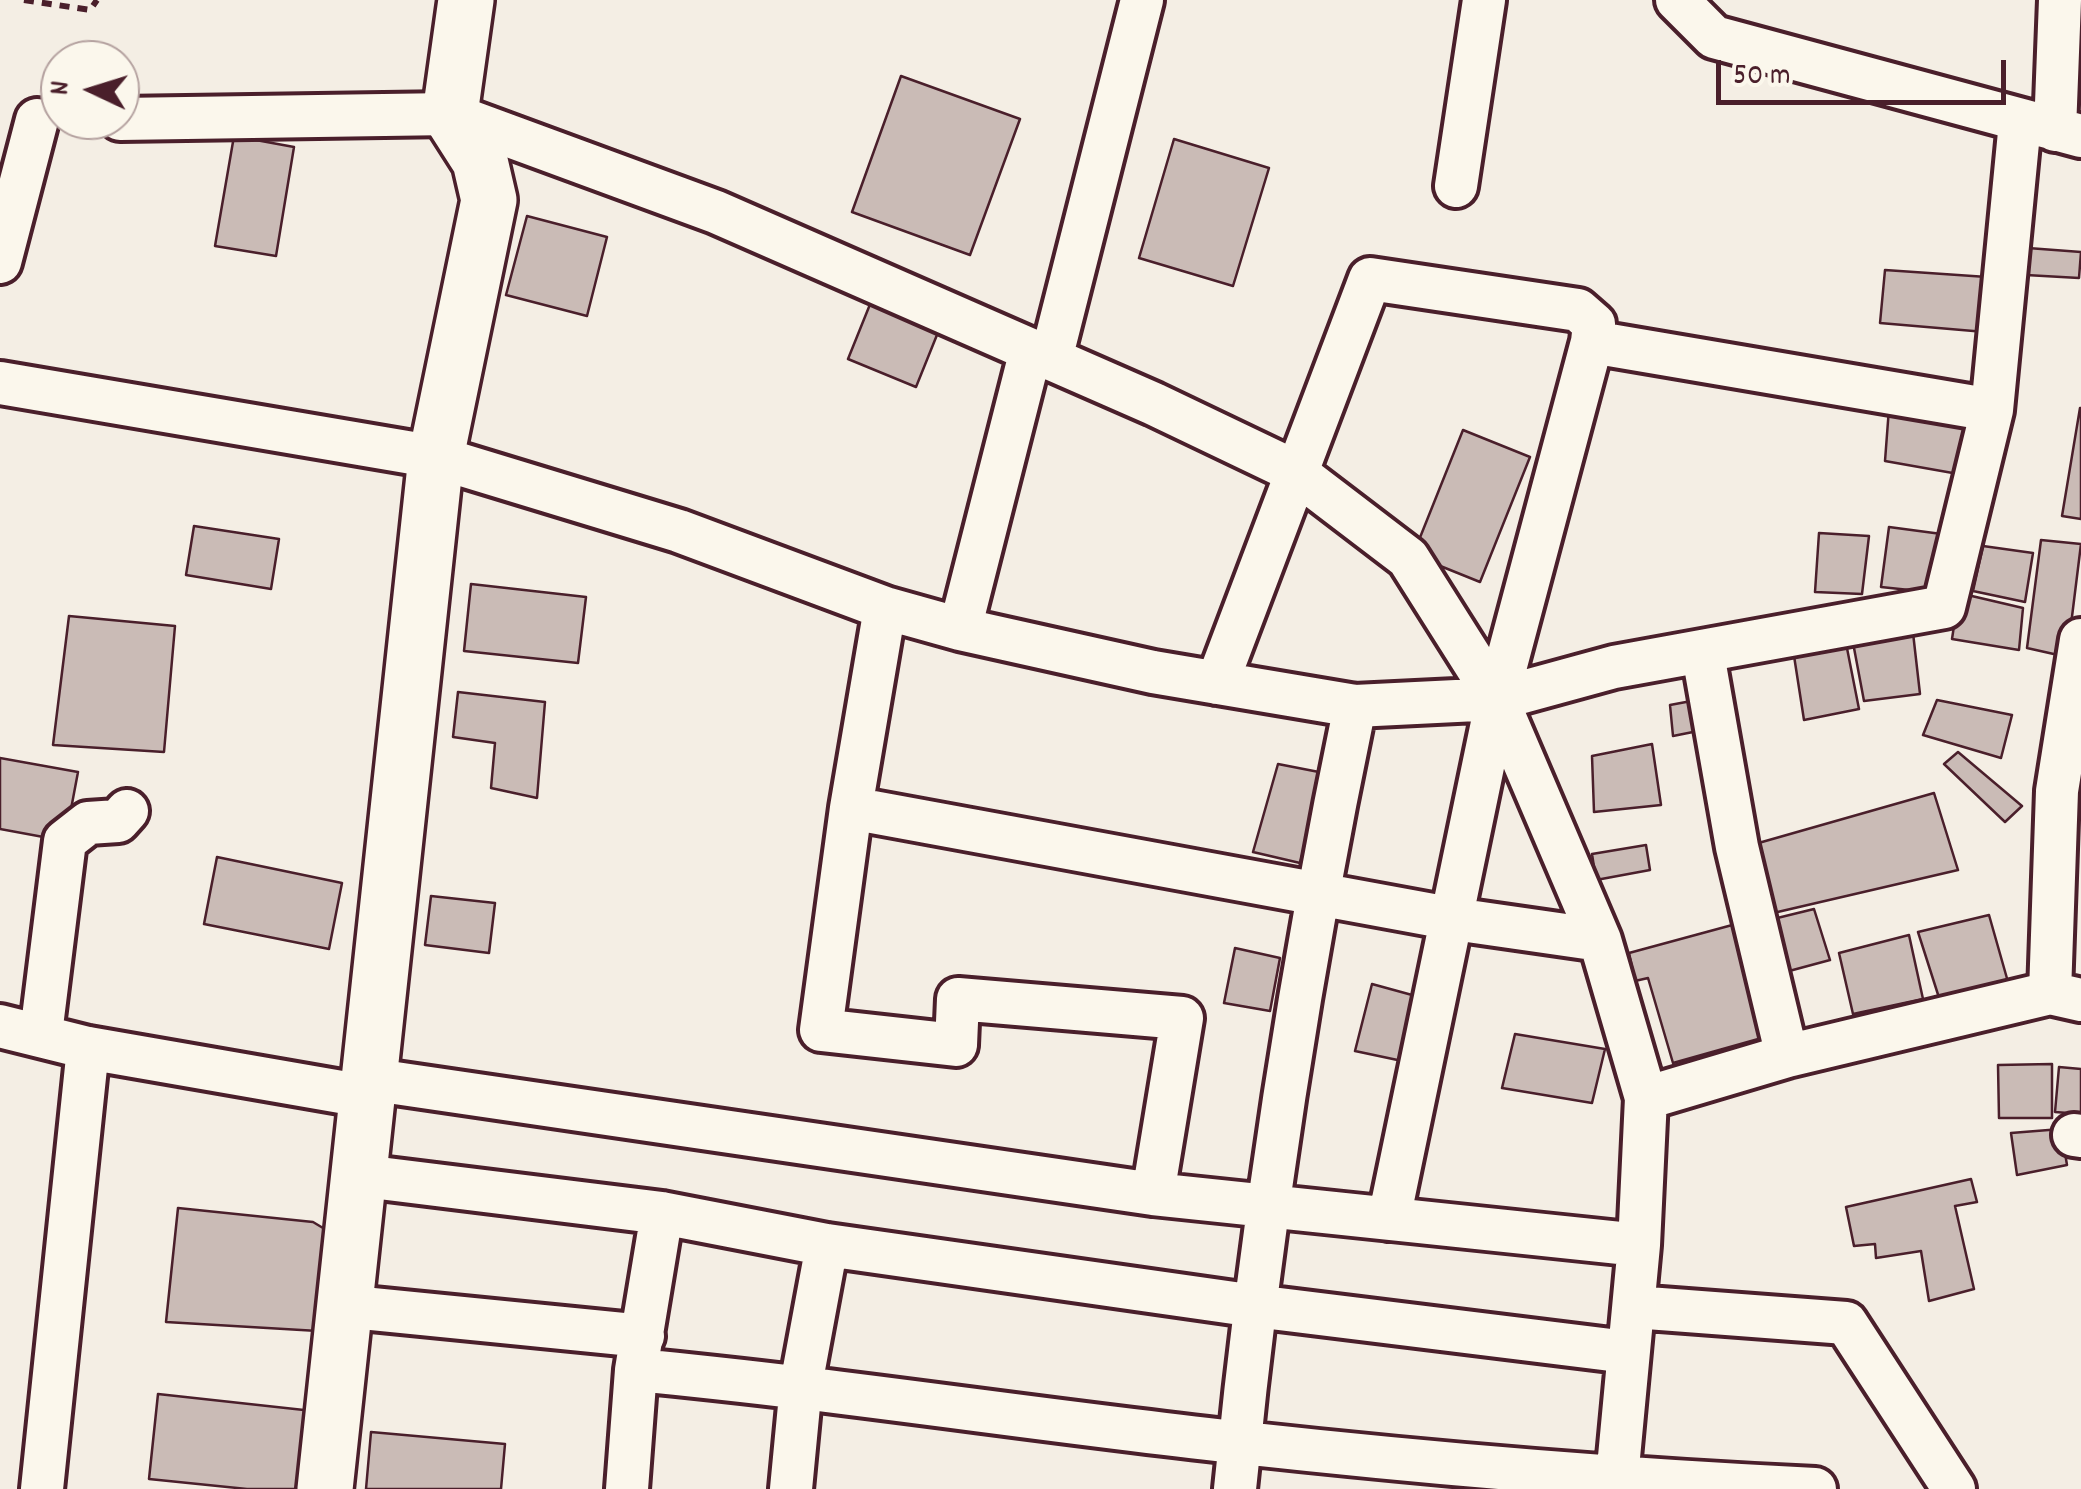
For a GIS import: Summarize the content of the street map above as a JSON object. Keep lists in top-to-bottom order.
{
  "scale_bar": "50 m",
  "north": "left"
}
